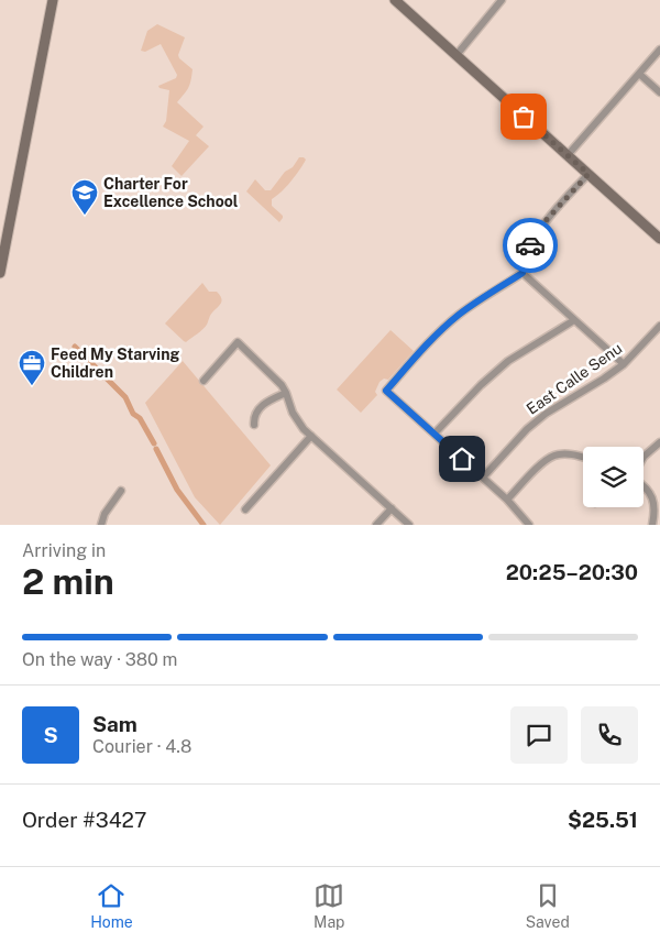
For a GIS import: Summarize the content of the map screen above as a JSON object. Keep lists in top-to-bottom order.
{
  "streets": {
    "street": ["East Calle Senu"]
  },
  "places": {
    "school or university": ["Charter For Excellence School"],
    "office": ["Feed My Starving Children"]
  },
  "page": {
    "heading": ["2 min", "Arriving in", "20:25–20:30"],
    "panel": [
      "Sam",
      "Courier · 4.8",
      "Order #3427",
      "$25.51"
    ],
    "bar": "On the way · 380 m",
    "round": "S",
    "tabs": ["Home", "Map", "Saved"]
  }
}
